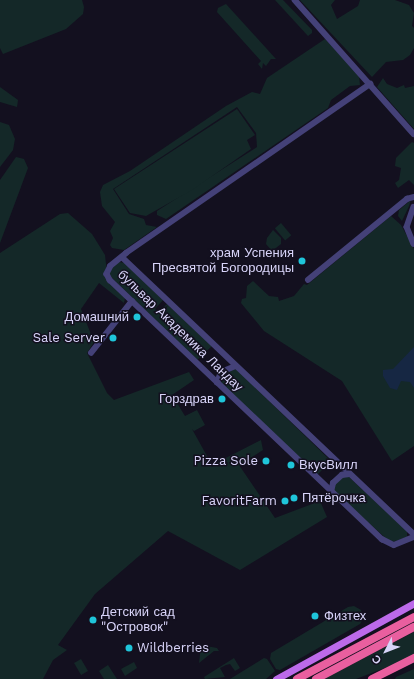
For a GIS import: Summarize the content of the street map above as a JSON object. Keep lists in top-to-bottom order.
{
  "streets": {
    "street": ["бульвар Академика Ландау"]
  },
  "places": [
    "храм Успения Пресвятой Богородицы",
    "Домашний",
    "Sale Server",
    "Горздрав",
    "Pizza Sole",
    "ВкусВилл",
    "Пятёрочка",
    "FavoritFarm",
    "Физтех",
    "Детский сад \"Островок\"",
    "Wildberries"
  ],
  "north": "bottom left"
}
